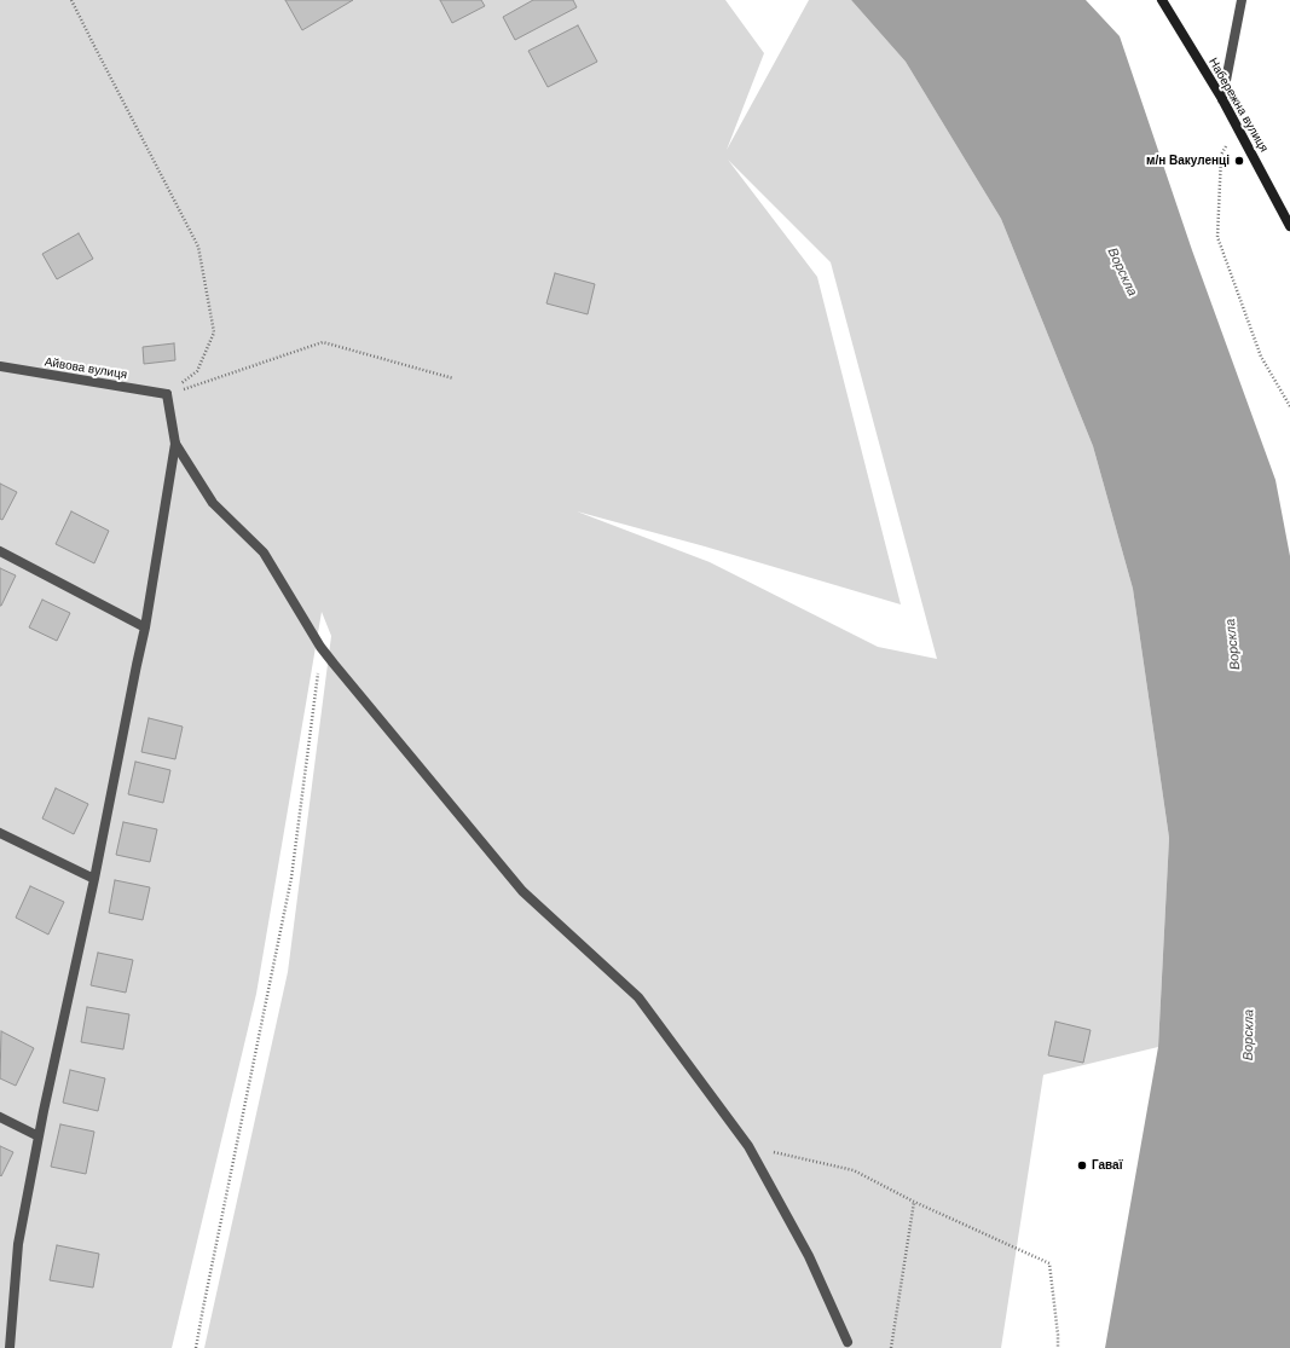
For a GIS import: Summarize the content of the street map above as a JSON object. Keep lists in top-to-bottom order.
{
  "streets": {
    "street": ["Набережна вулиця", "Айвова вулиця"]
  },
  "water": ["Ворскла"],
  "places": ["м/н Вакуленці", "Гаваї"]
}
